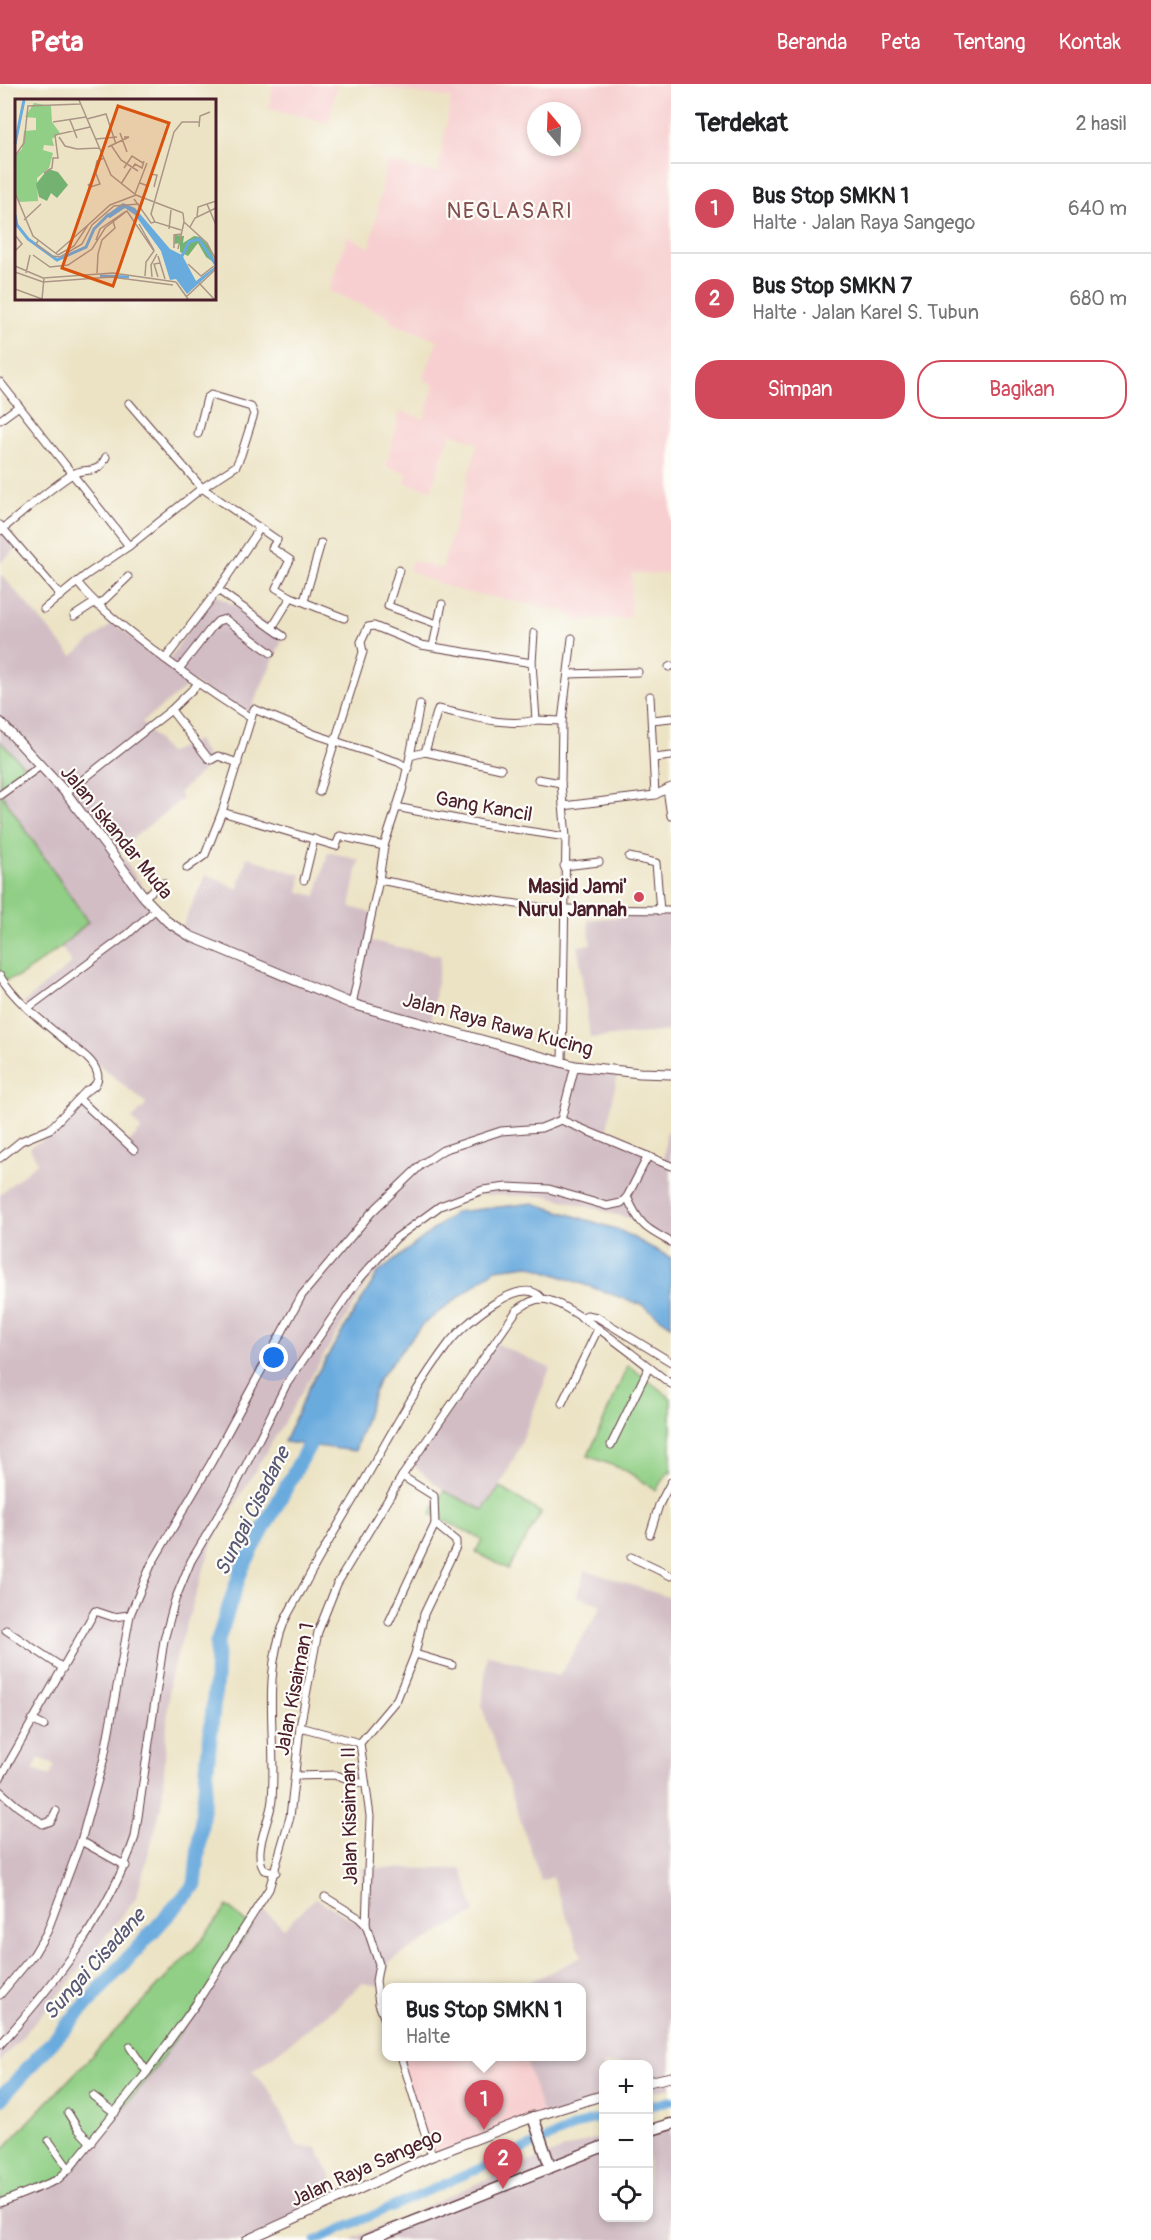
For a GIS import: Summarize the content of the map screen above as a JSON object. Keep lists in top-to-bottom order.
{
  "streets": {
    "street": [
      "Gang Kancil",
      "Jalan Iskandar Muda",
      "Jalan Raya Rawa Kucing",
      "Jalan Kisaiman 1",
      "Jalan Kisaiman II",
      "Jalan Raya Sangego"
    ]
  },
  "crossings": [
    ["Jalan Iskandar Muda", "Jalan Raya Rawa Kucing"]
  ],
  "districts": ["NEGLASARI"],
  "water": ["Sungai Cisadane"],
  "places": ["Masjid Jami' Nurul Jannah"],
  "north": "top",
  "page": {
    "header": "Peta",
    "nav": [
      "Beranda",
      "Peta",
      "Tentang",
      "Kontak"
    ],
    "heading": ["Terdekat", "2 hasil"],
    "list": [
      {
        "mark": "1",
        "name": "Bus Stop SMKN 1",
        "note": "Halte · Jalan Raya Sangego",
        "value": "640 m"
      },
      {
        "mark": "2",
        "name": "Bus Stop SMKN 7",
        "note": "Halte · Jalan Karel S. Tubun",
        "value": "680 m"
      }
    ],
    "buttons": ["Simpan", "Bagikan"],
    "popup": ["Bus Stop SMKN 1", "Halte"],
    "map_buttons": ["+", "−"],
    "pins": ["1", "2"]
  }
}
